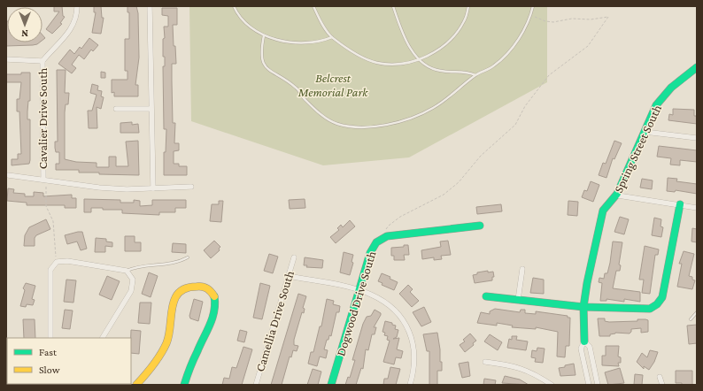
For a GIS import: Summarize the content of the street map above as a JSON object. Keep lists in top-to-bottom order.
{
  "streets": {
    "street": [
      "Cavalier Drive South",
      "Spring Street South",
      "Dogwood Drive South",
      "Camellia Drive South"
    ]
  },
  "parks": ["Belcrest Memorial Park"],
  "legend": ["Fast", "Slow"],
  "north": "bottom"
}
